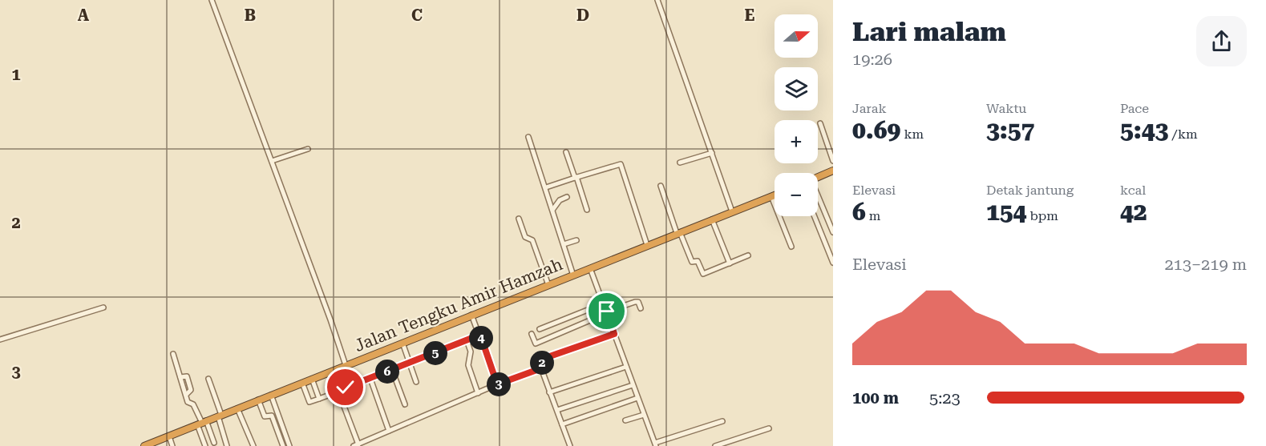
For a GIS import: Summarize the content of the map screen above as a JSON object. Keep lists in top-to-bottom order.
{
  "streets": {
    "highway": ["Jalan Tengku Amir Hamzah"]
  },
  "north": "right",
  "page": {
    "heading": ["Lari malam", "19:26"],
    "map_buttons": ["+", "−"],
    "stats": [
      ["Jarak", "0.69 km"],
      ["Waktu", "3:57"],
      ["Pace", "5:43 /km"],
      ["Elevasi", "6 m"],
      ["Detak jantung", "154 bpm"],
      ["kcal", "42"]
    ],
    "chart": ["Elevasi", "213–219 m"],
    "pins": [
      "4",
      "5",
      "2",
      "6",
      "3"
    ],
    "list": [
      {
        "name": "100 m",
        "note": "5:23"
      }
    ]
  },
  "grid": {
    "columns": [
      "A",
      "B",
      "C",
      "D",
      "E"
    ],
    "rows": ["1", "2", "3"]
  }
}
